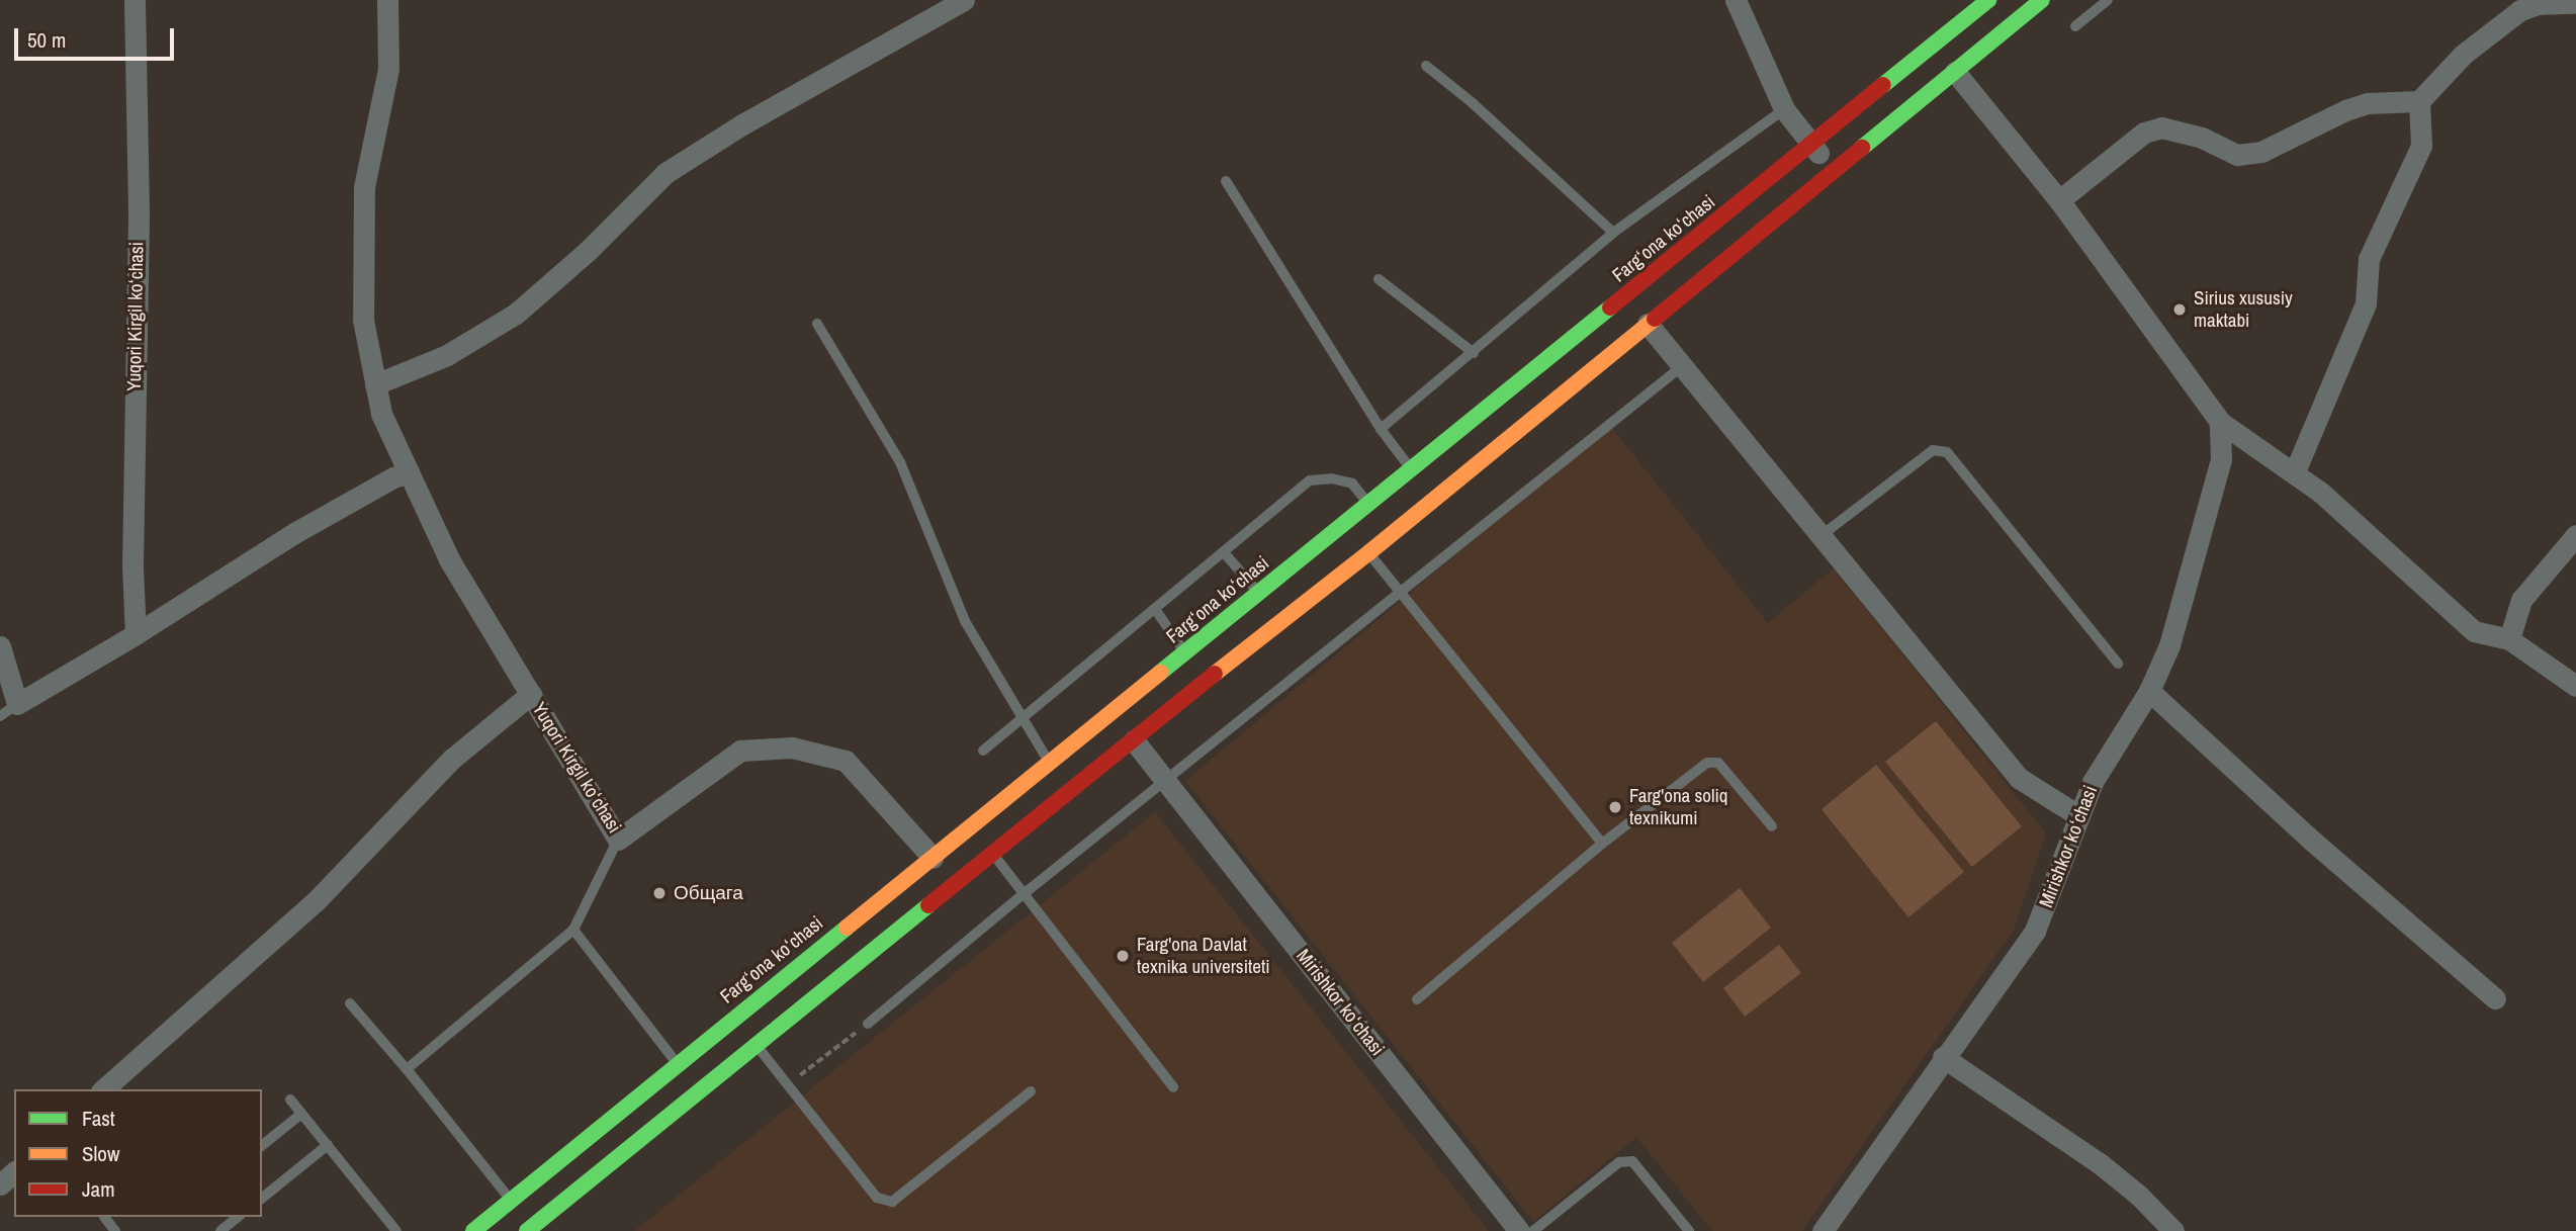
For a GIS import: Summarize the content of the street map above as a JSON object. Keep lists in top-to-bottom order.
{
  "streets": {
    "main road": ["Fargʻona koʻchasi"],
    "street": ["Yuqori Kirgil koʻchasi", "Mirishkor koʻchasi"]
  },
  "crossings": [
    ["Fargʻona koʻchasi", "Yuqori Kirgil koʻchasi"],
    ["Fargʻona koʻchasi", "Mirishkor koʻchasi"]
  ],
  "places": [
    "Sirius xususiy maktabi",
    "Farg'ona soliq texnikumi",
    "Общага",
    "Farg'ona Davlat texnika universiteti"
  ],
  "legend": ["Fast", "Slow", "Jam"],
  "scale_bar": "50 m"
}
